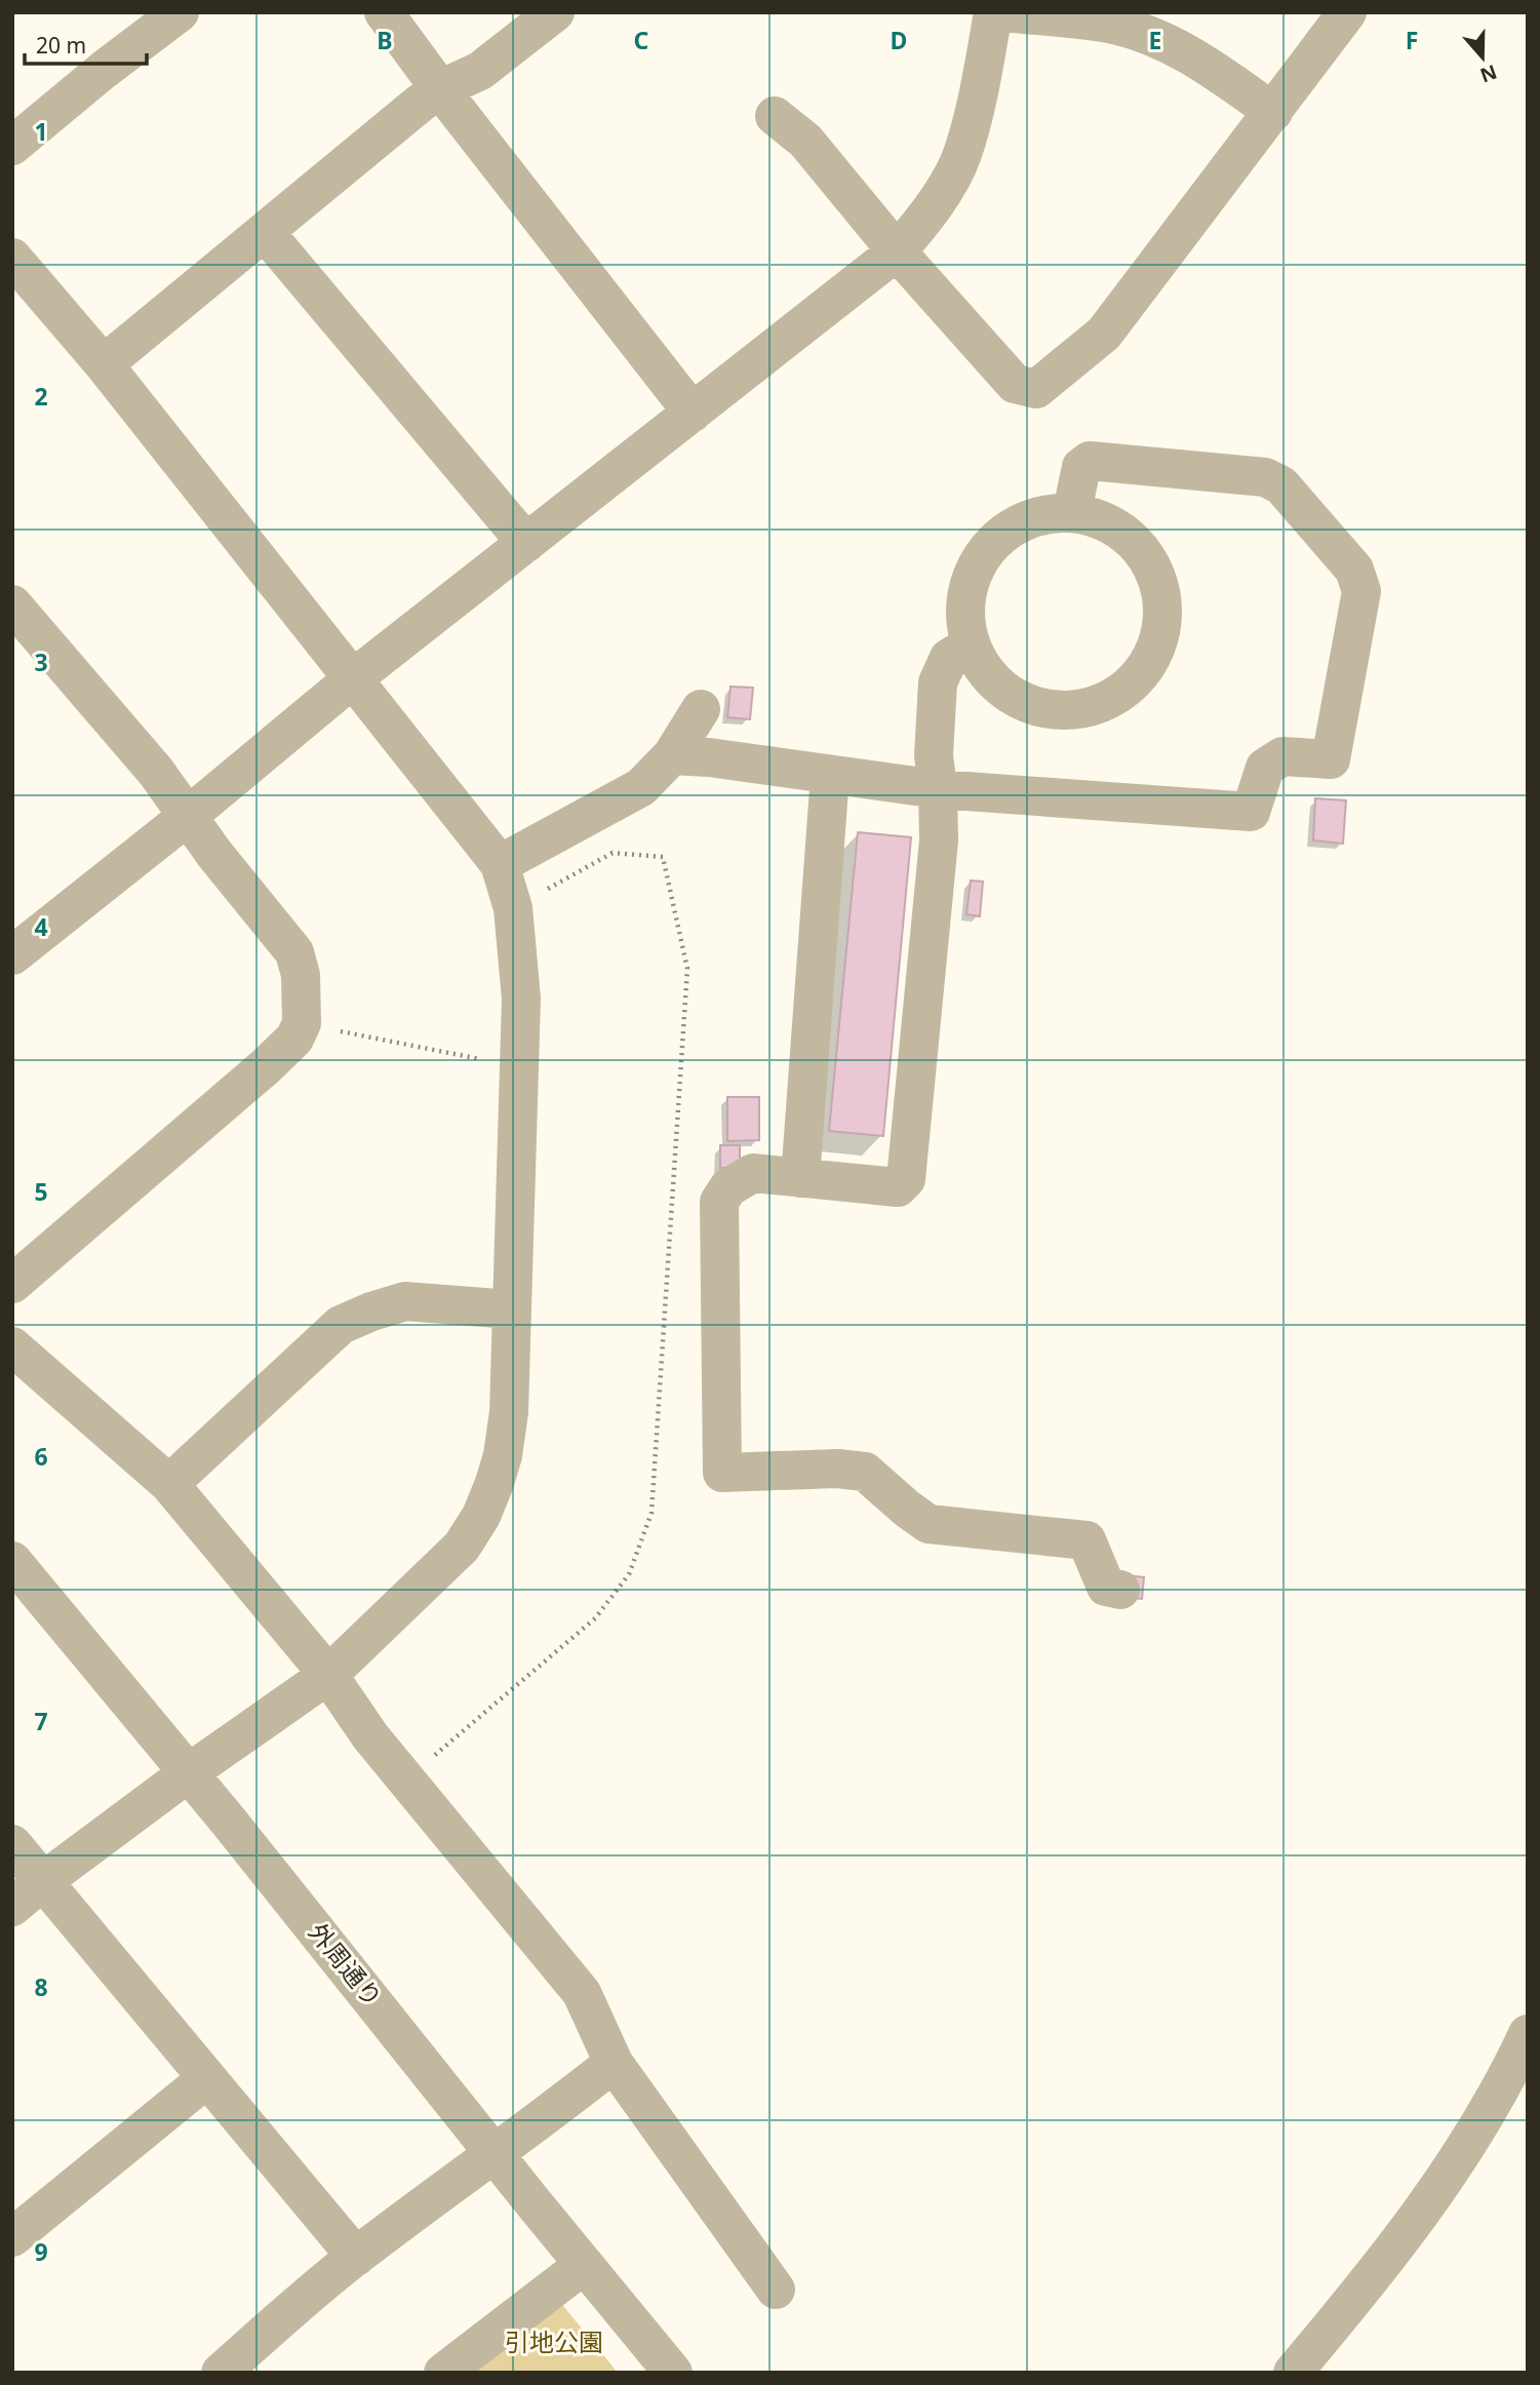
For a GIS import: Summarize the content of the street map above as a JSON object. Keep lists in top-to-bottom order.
{
  "streets": {
    "street": ["外周通り"]
  },
  "parks": ["引地公園"],
  "scale_bar": "20 m",
  "north": "bottom",
  "grid": {
    "columns": [
      "B",
      "C",
      "D",
      "E",
      "F"
    ],
    "rows": [
      "1",
      "2",
      "3",
      "4",
      "5",
      "6",
      "7",
      "8",
      "9"
    ]
  }
}
